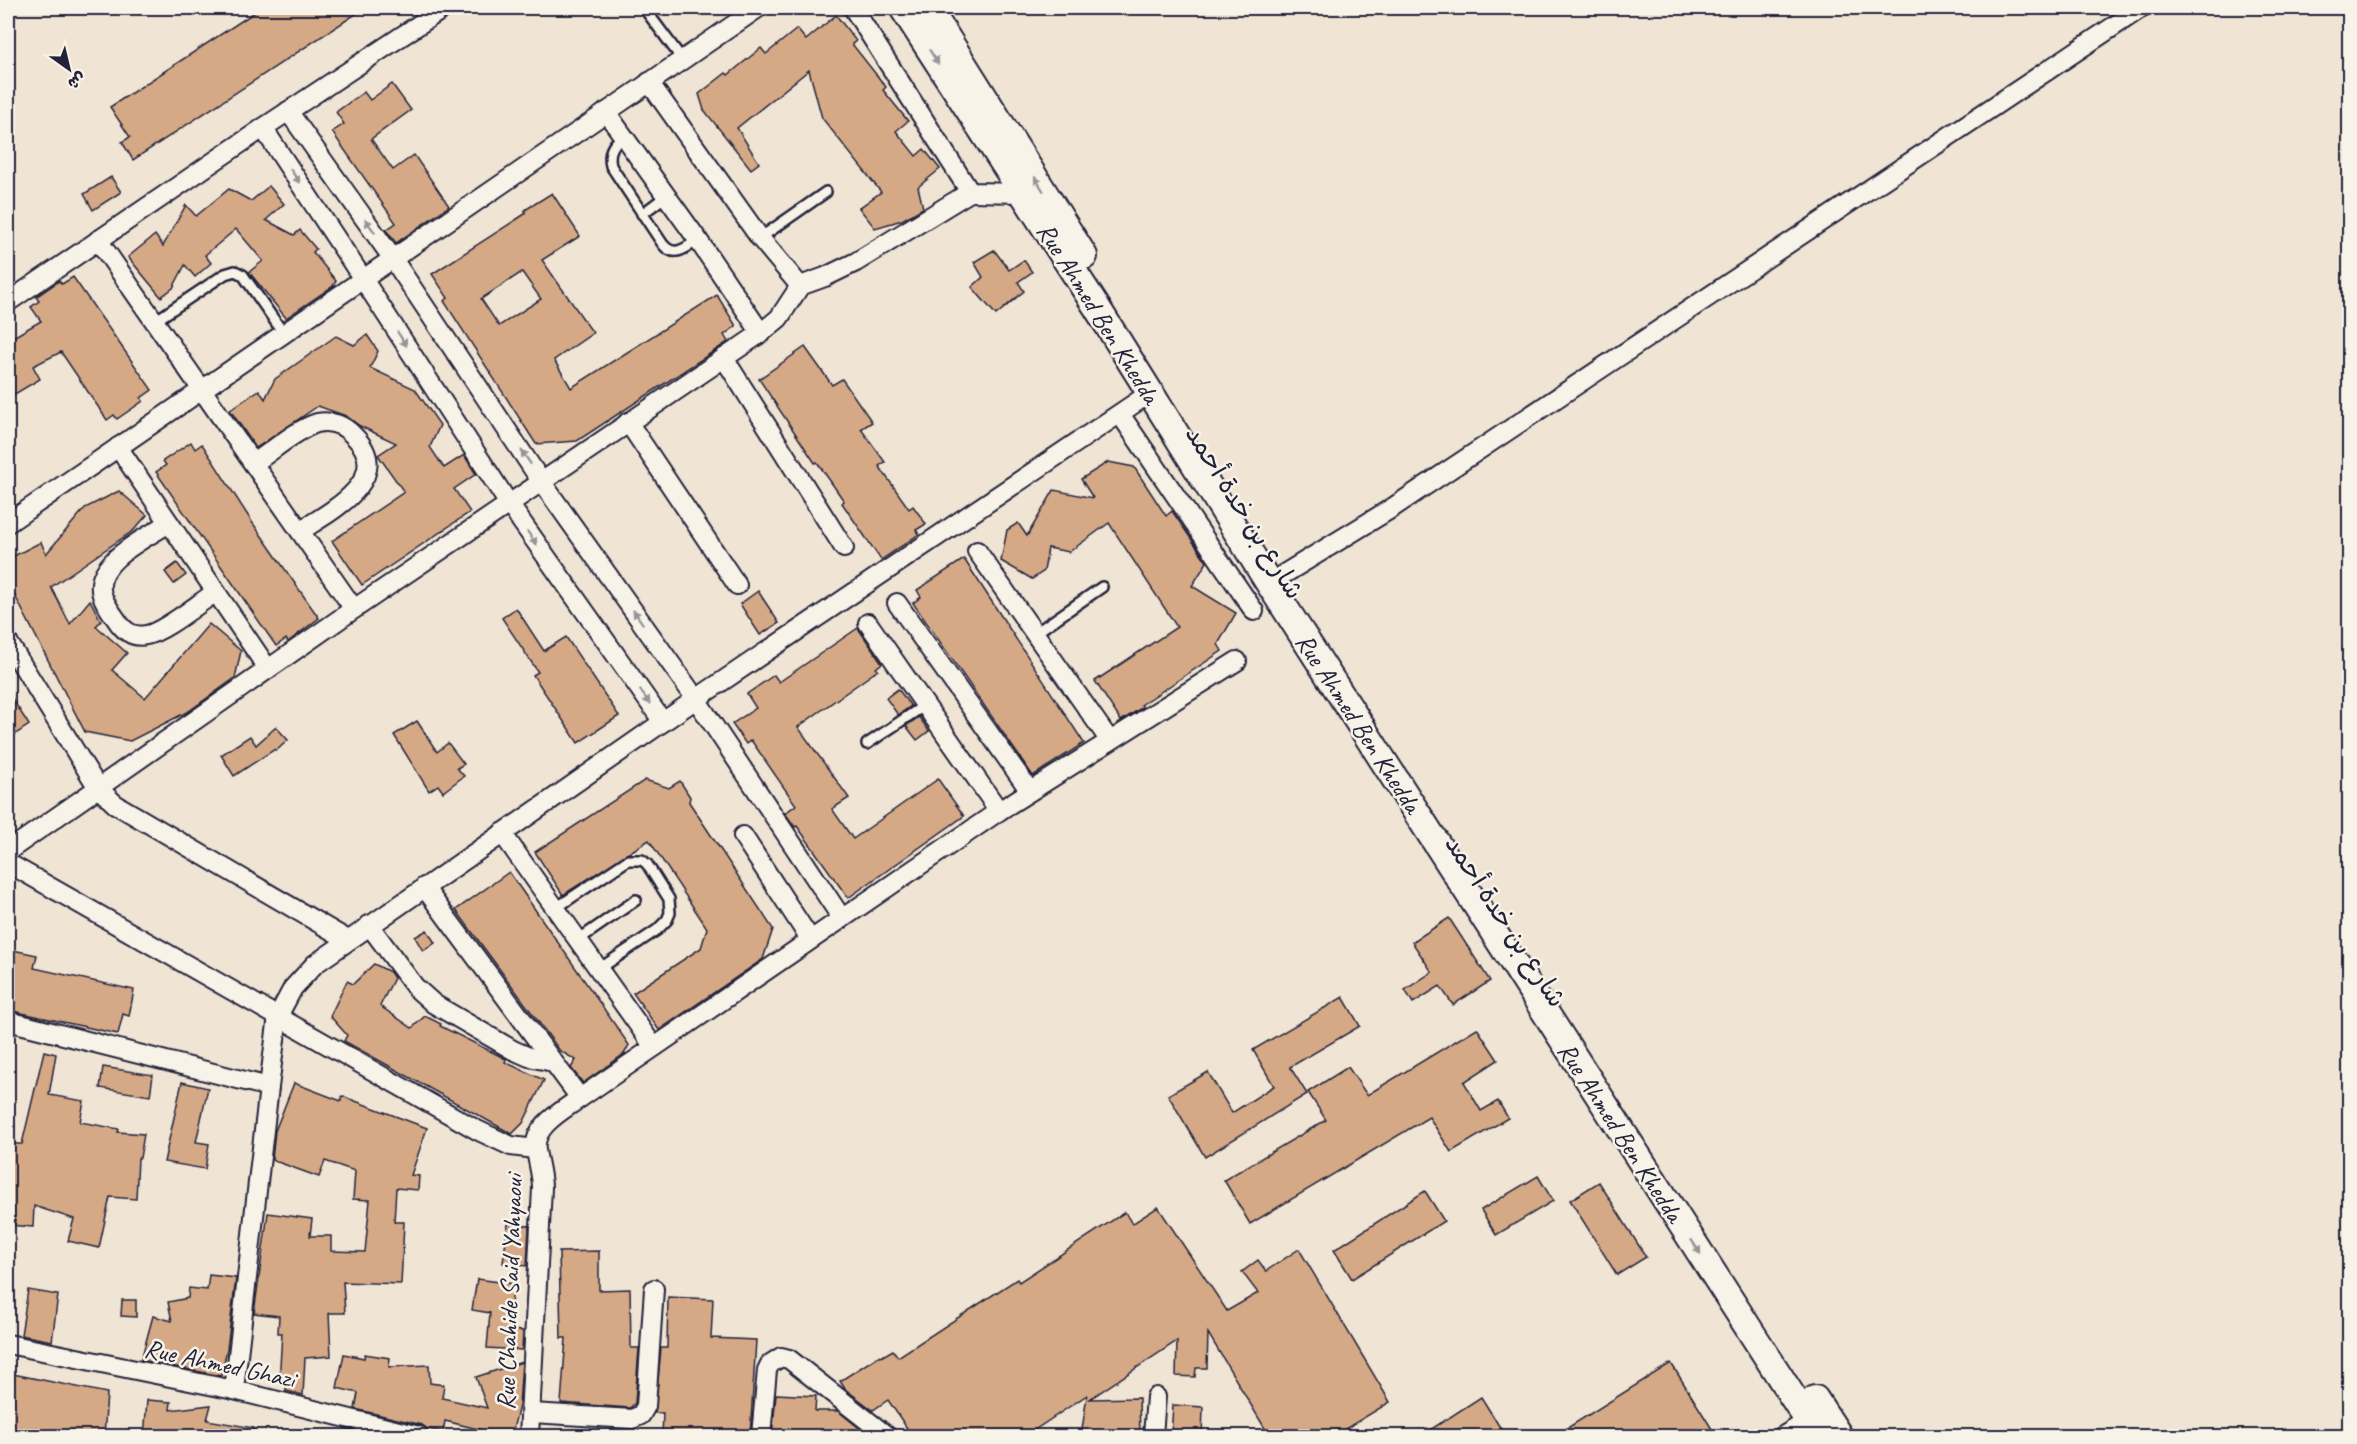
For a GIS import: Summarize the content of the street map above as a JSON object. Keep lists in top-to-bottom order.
{
  "streets": {
    "main road": ["Rue Ahmed Ben Khedda", "شارع بن خدة أحمد"],
    "street": ["Rue Chahide Said Yahyaoui", "Rue Ahmed Ghazi"]
  },
  "one_way": ["Rue Ahmed Ben Khedda", "شارع بن خدة أحمد"],
  "north": "bottom right"
}
